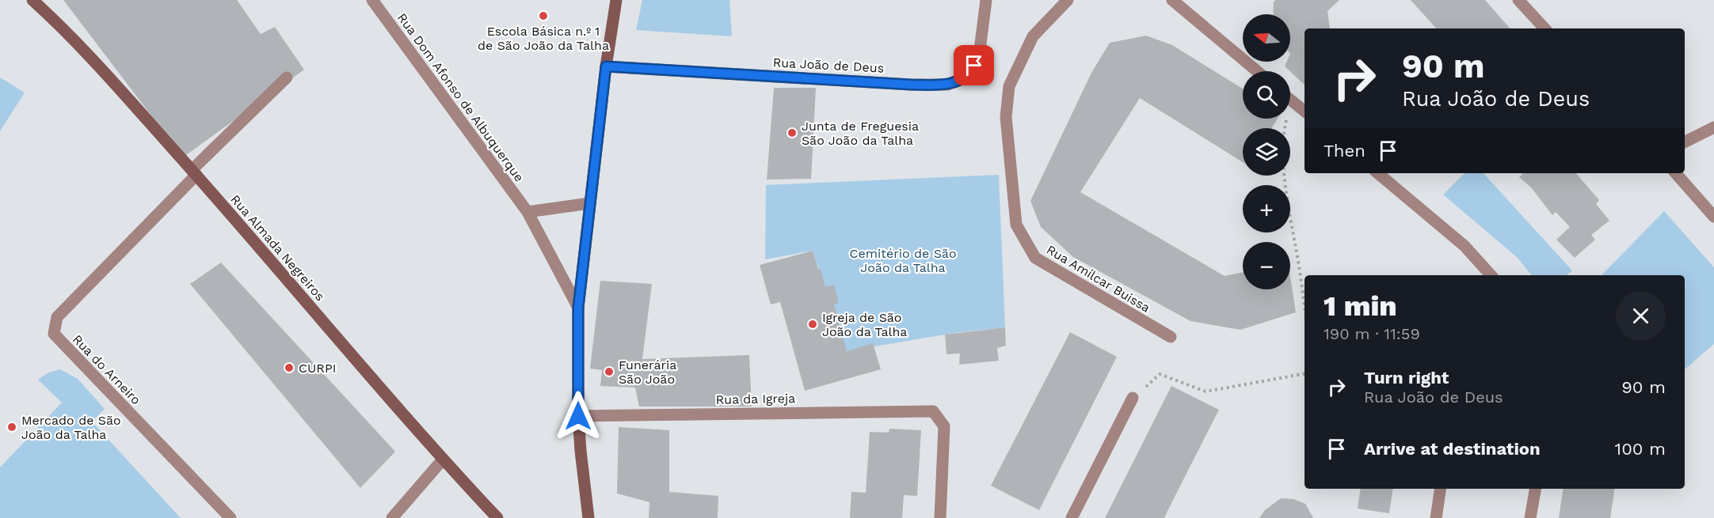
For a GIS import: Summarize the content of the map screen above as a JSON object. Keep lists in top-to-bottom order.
{
  "streets": {
    "street": [
      "Rua João de Deus",
      "Rua Dom Afonso de Albuquerque",
      "Rua Almada Negreiros",
      "Rua Amílcar Buissa",
      "Rua do Arneiro",
      "Rua da Igreja"
    ]
  },
  "crossings": [
    ["Rua Almada Negreiros", "Rua do Arneiro"]
  ],
  "parks": ["Cemitério de São João da Talha"],
  "places": [
    "Escola Básica n.º 1 de São João da Talha",
    "Junta de Freguesia São João da Talha",
    "Igreja de São João da Talha",
    "CURPI",
    "Funerária São João",
    "Mercado de São João da Talha"
  ],
  "north": "left",
  "page": {
    "map_buttons": ["+", "−"],
    "turn": ["90 m", "Rua João de Deus"],
    "then": "Then",
    "heading": ["1 min", "190 m · 11:59"],
    "list": [
      {
        "name": "Turn right",
        "note": "Rua João de Deus",
        "value": "90 m"
      },
      {
        "name": "Arrive at destination",
        "value": "100 m"
      }
    ]
  }
}
